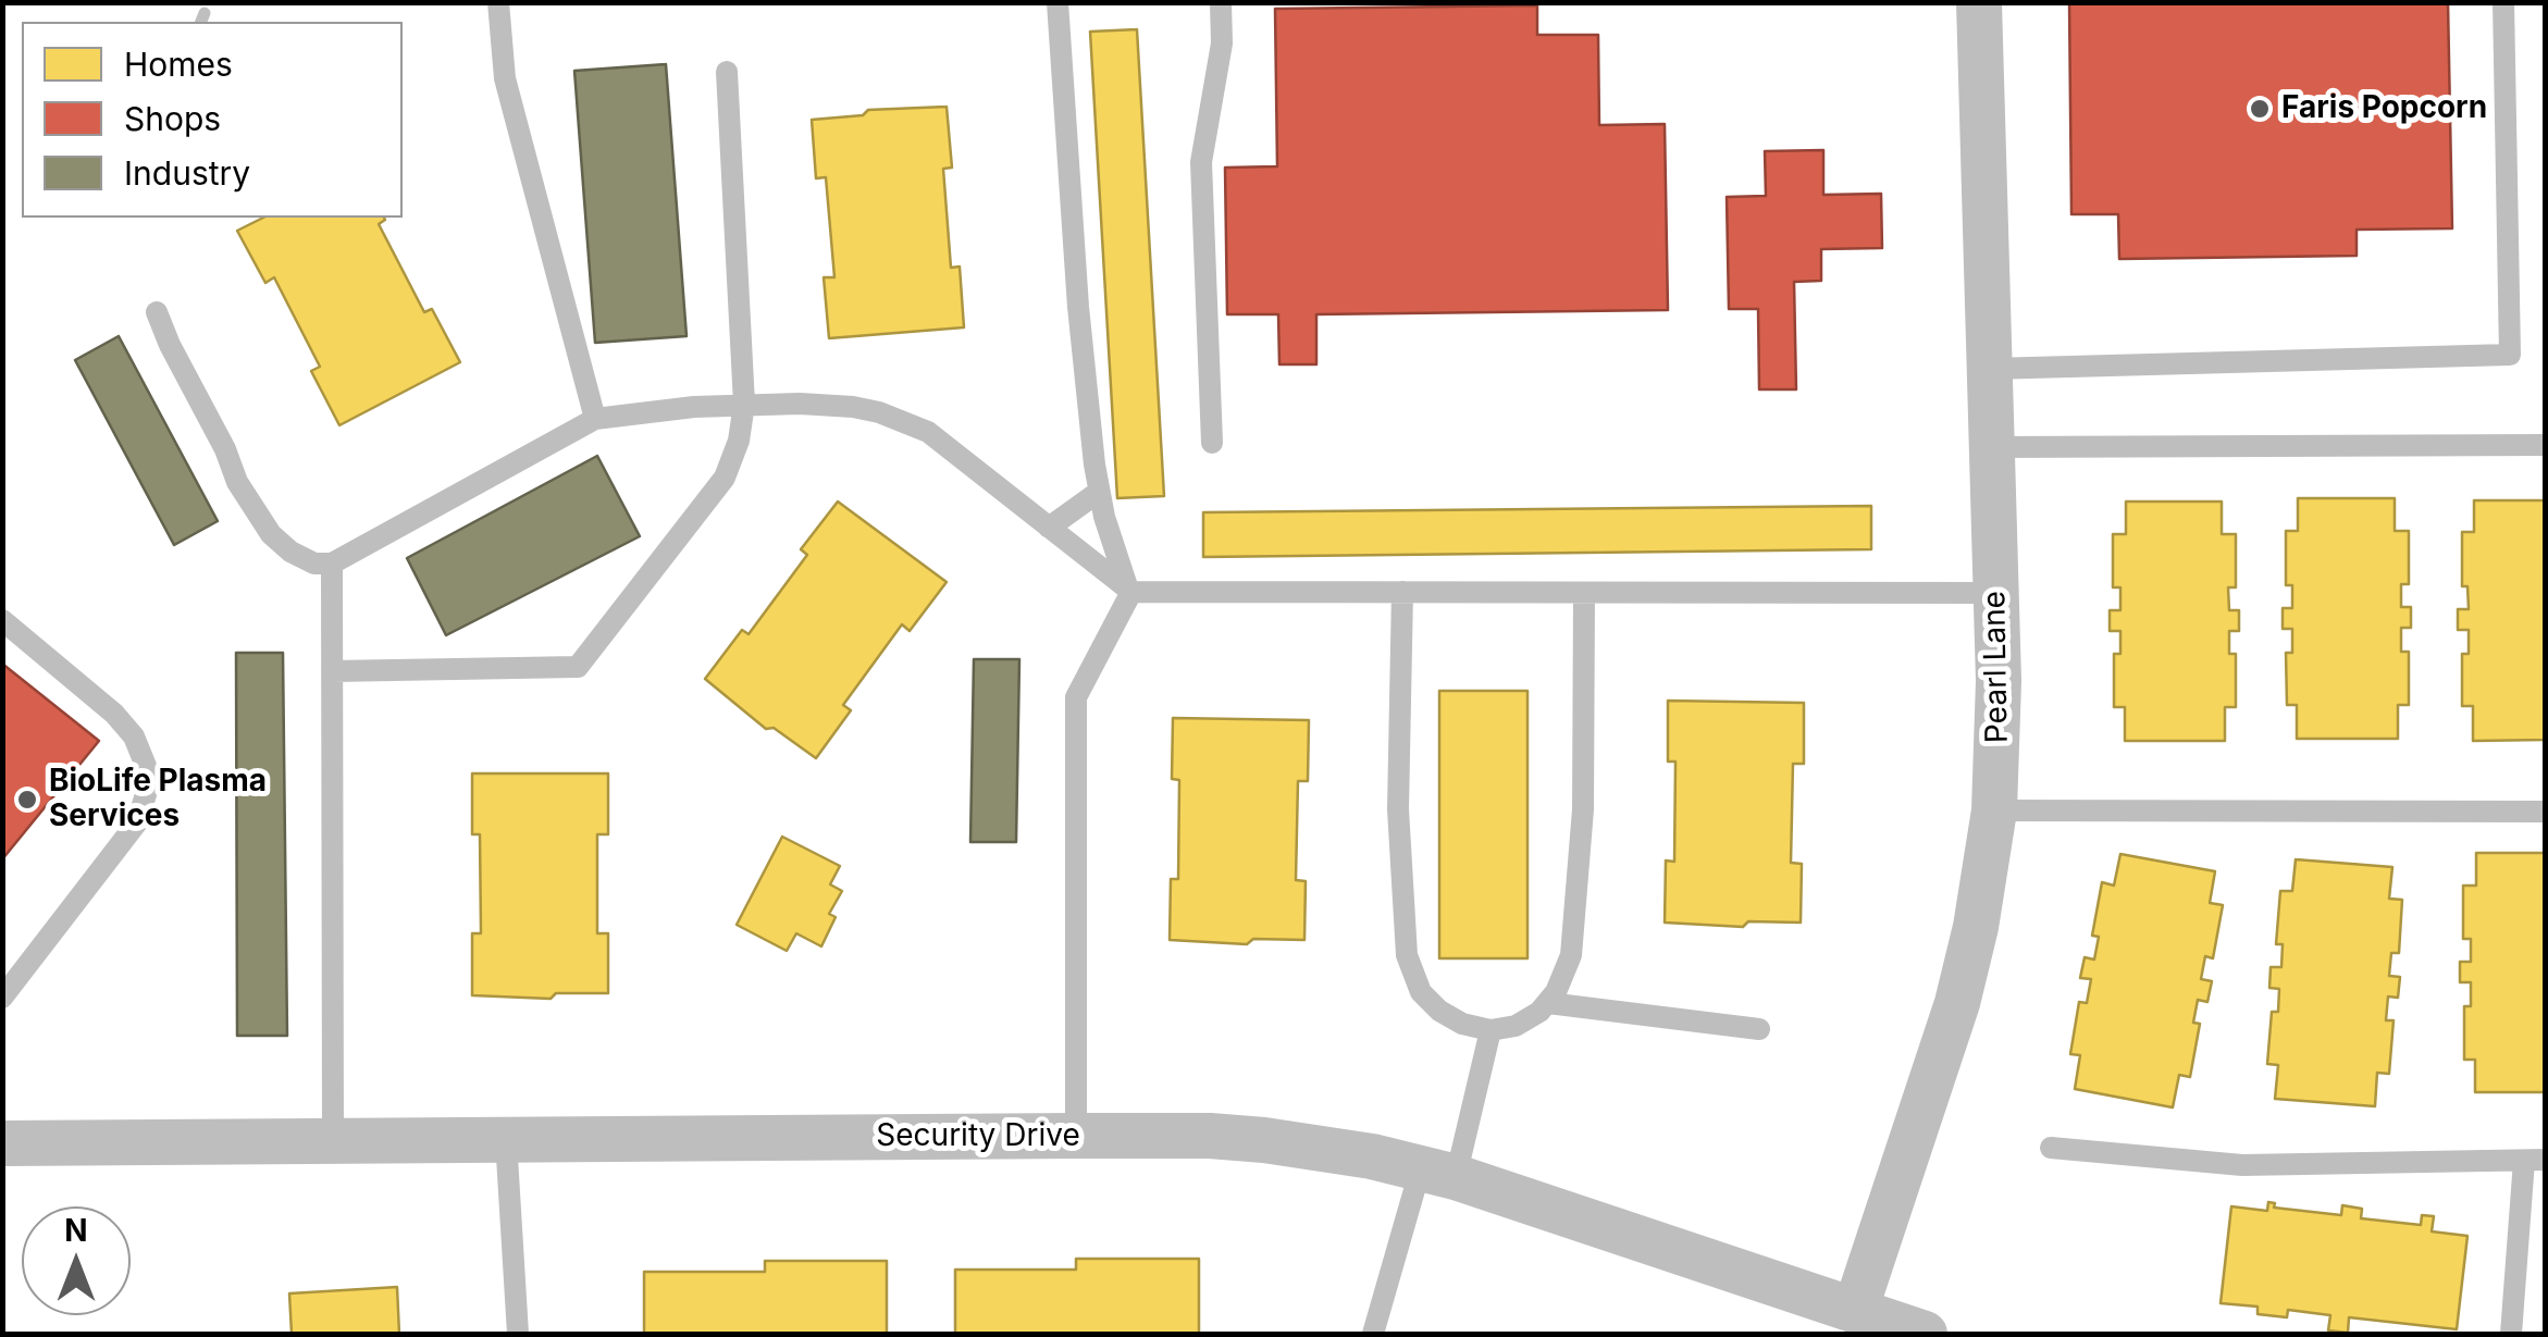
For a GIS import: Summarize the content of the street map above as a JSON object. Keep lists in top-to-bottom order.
{
  "streets": {
    "street": ["Pearl Lane", "Security Drive"]
  },
  "crossings": [
    ["Pearl Lane", "Security Drive"]
  ],
  "places": ["Faris Popcorn", "BioLife Plasma Services"],
  "legend": ["Homes", "Shops", "Industry"],
  "north": "top"
}
